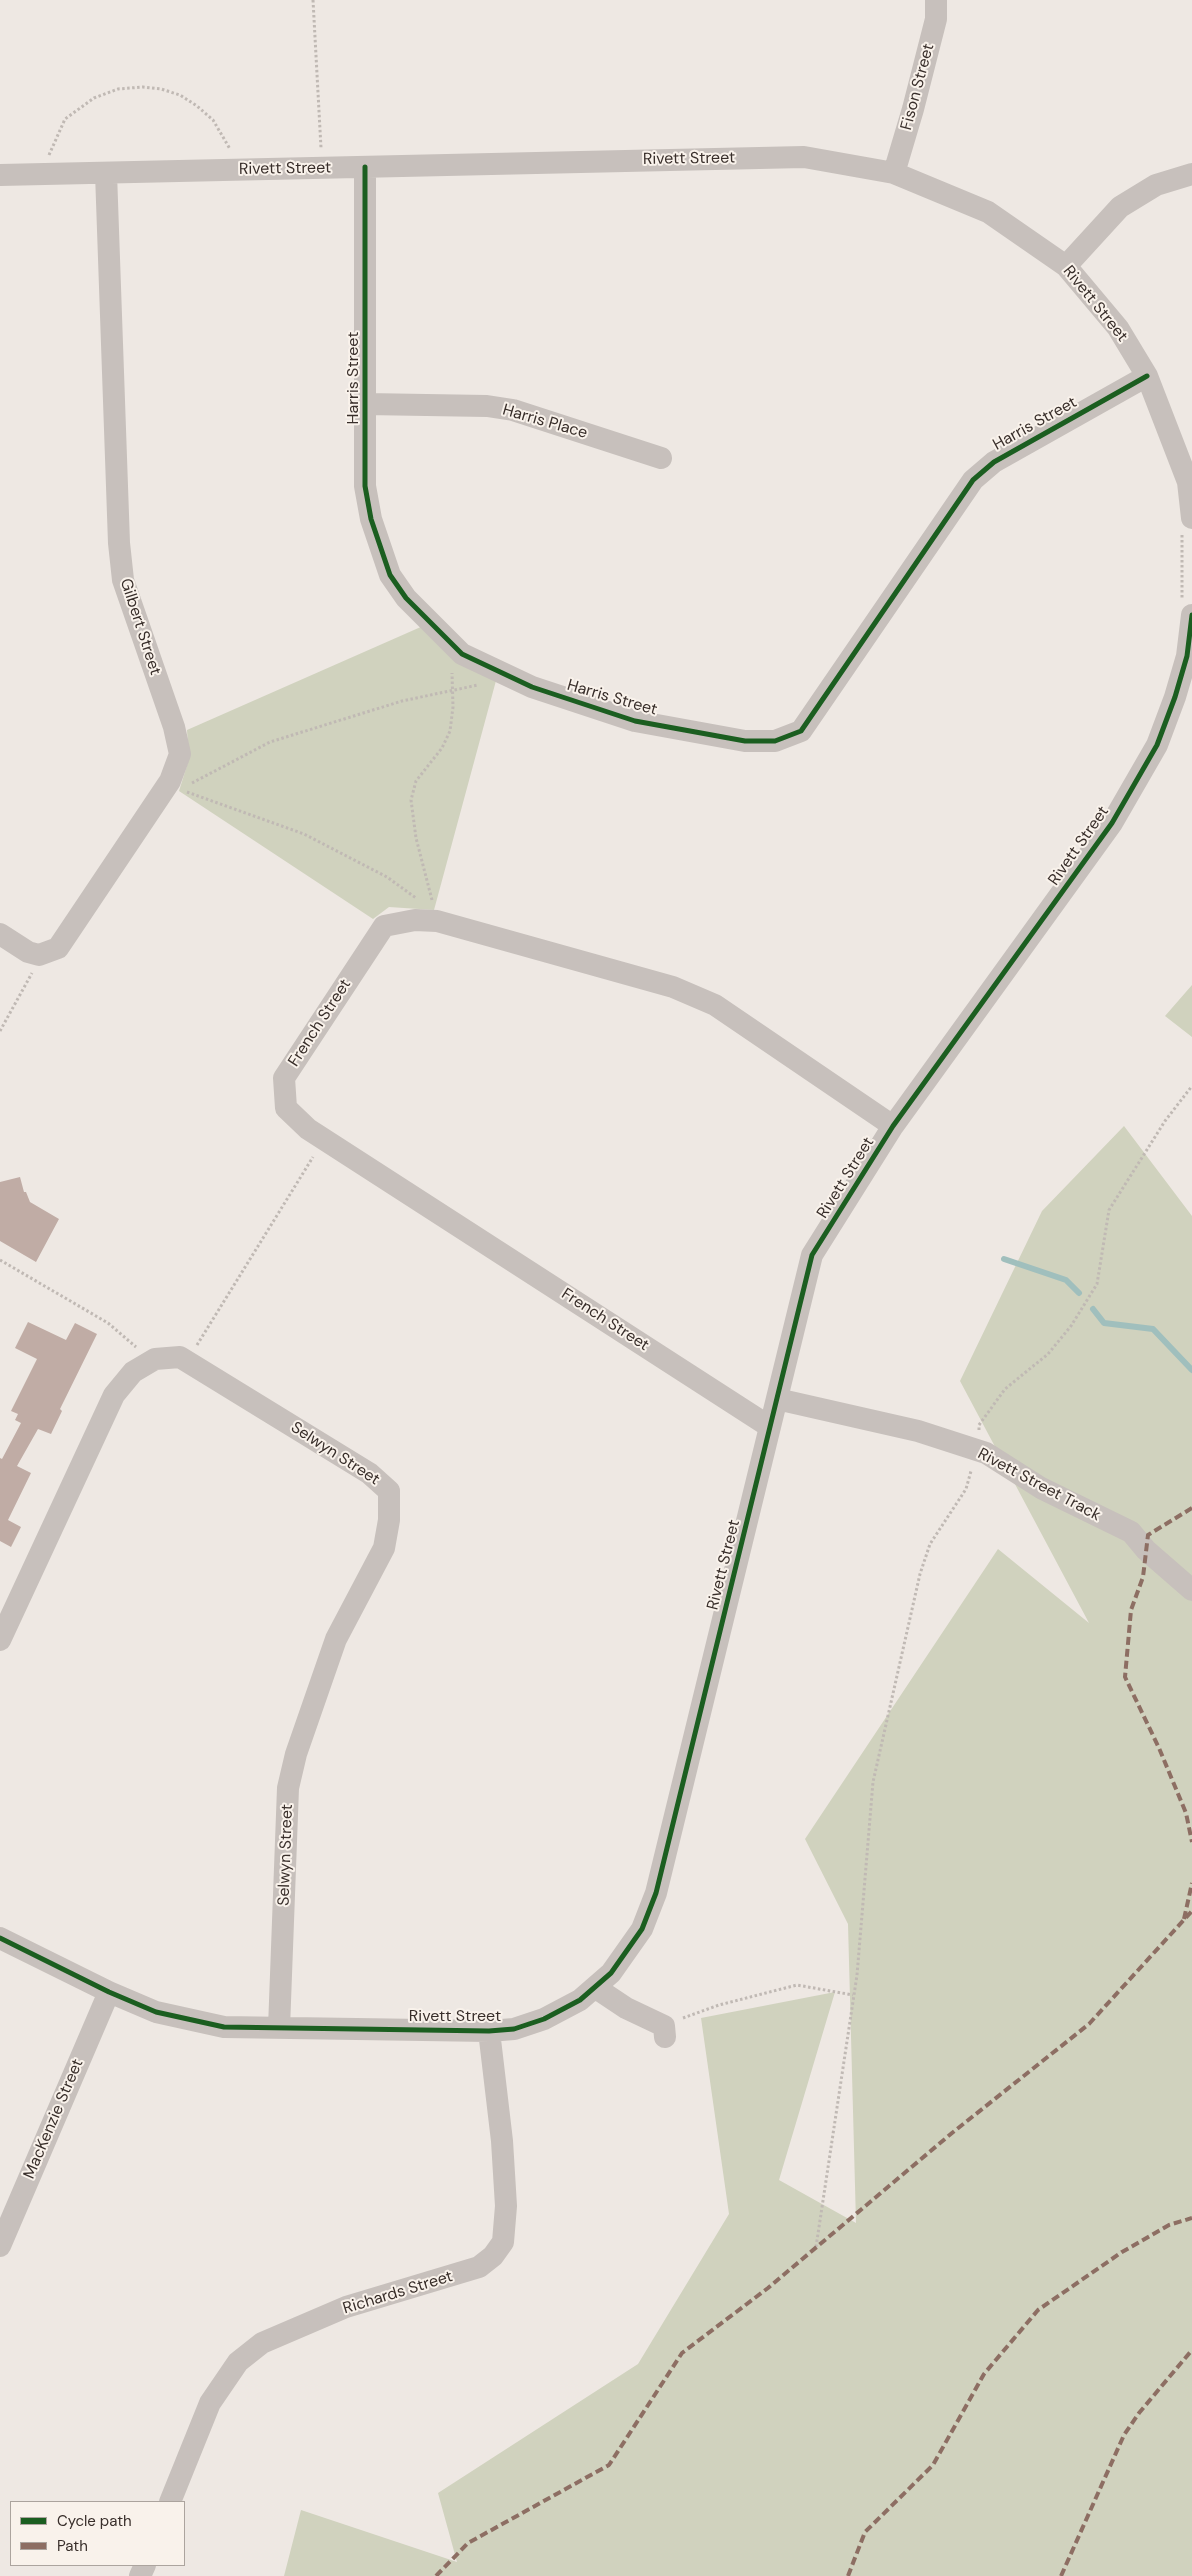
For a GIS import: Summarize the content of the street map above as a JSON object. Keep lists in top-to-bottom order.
{
  "streets": {
    "street": [
      "Fison Street",
      "Rivett Street",
      "Harris Street",
      "Harris Place",
      "Gilbert Street",
      "French Street",
      "Selwyn Street",
      "Rivett Street Track",
      "MacKenzie Street",
      "Richards Street"
    ]
  },
  "crossings": [
    ["Fison Street", "Rivett Street"],
    ["Rivett Street", "Harris Street"],
    ["Rivett Street", "Gilbert Street"],
    ["Rivett Street", "French Street"],
    ["Rivett Street", "Selwyn Street"],
    ["Rivett Street", "Rivett Street Track"],
    ["Rivett Street", "MacKenzie Street"],
    ["Rivett Street", "Richards Street"],
    ["Harris Street", "Harris Place"]
  ],
  "legend": ["Cycle path", "Path"]
}
